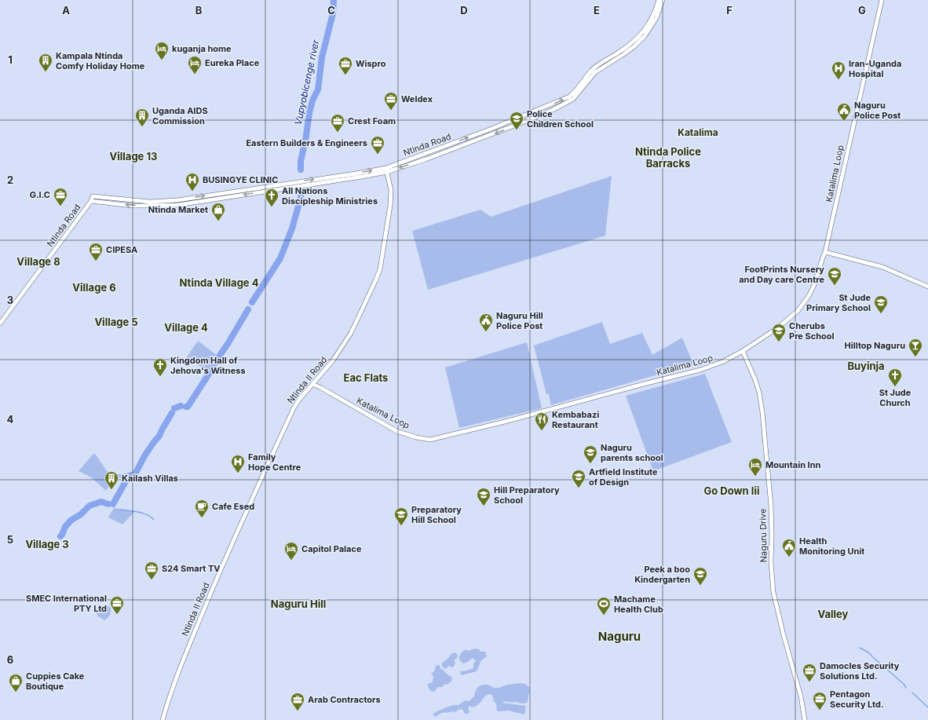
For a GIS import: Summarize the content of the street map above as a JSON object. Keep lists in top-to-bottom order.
{
  "streets": {
    "street": [
      "Ntinda Road",
      "Katalima Loop",
      "Ntinda II Road",
      "Naguru Drive"
    ]
  },
  "crossings": [
    ["Ntinda Road", "Ntinda II Road"],
    ["Katalima Loop", "Ntinda II Road"],
    ["Katalima Loop", "Naguru Drive"]
  ],
  "districts": [
    "Katalima",
    "Ntinda Police Barracks",
    "Village 13",
    "Village 8",
    "Ntinda Village 4",
    "Village 6",
    "Village 5",
    "Village 4",
    "Buyinja",
    "Eac Flats",
    "Go Down Iii",
    "Village 3",
    "Naguru Hill",
    "Valley",
    "Naguru"
  ],
  "water": ["Vupyobicenge river"],
  "places": {
    "hotel": [
      "kuganja home",
      "Eureka Place",
      "Mountain Inn",
      "Capitol Palace"
    ],
    "building": ["Kampala Ntinda Comfy Holiday Home", "Uganda AIDS Commission", "Kailash Villas"],
    "office": [
      "Wispro",
      "Weldex",
      "Crest Foam",
      "Eastern Builders & Engineers",
      "G.I.C",
      "CIPESA",
      "S24 Smart TV",
      "SMEC International PTY Ltd",
      "Damocles Security Solutions Ltd.",
      "Pentagon Security Ltd.",
      "Arab Contractors"
    ],
    "hospital": ["Iran-Uganda Hospital", "BUSINGYE CLINIC", "Family Hope Centre"],
    "public building": ["Naguru Police Post", "Naguru Hill Police Post", "Health Monitoring Unit"],
    "school or university": [
      "Police Children School",
      "FootPrints Nursery and Day care Centre",
      "St Jude Primary School",
      "Cherubs Pre School",
      "Naguru parents school",
      "Artfield Institute of Design",
      "Hill Preparatory School",
      "Preparatory Hill School",
      "Peek a boo Kindergarten"
    ],
    "church": ["All Nations Discipleship Ministries", "Kingdom Hall of Jehova's Witness", "St Jude Church"],
    "shop": ["Ntinda Market", "Cuppies Cake Boutique"],
    "bar": ["Hilltop Naguru"],
    "restaurant": ["Kembabazi Restaurant"],
    "cafe": ["Cafe Esed"],
    "sports": ["Machame Health Club"]
  },
  "grid": {
    "columns": [
      "A",
      "B",
      "C",
      "D",
      "E",
      "F",
      "G"
    ],
    "rows": [
      "1",
      "2",
      "3",
      "4",
      "5",
      "6"
    ]
  }
}
